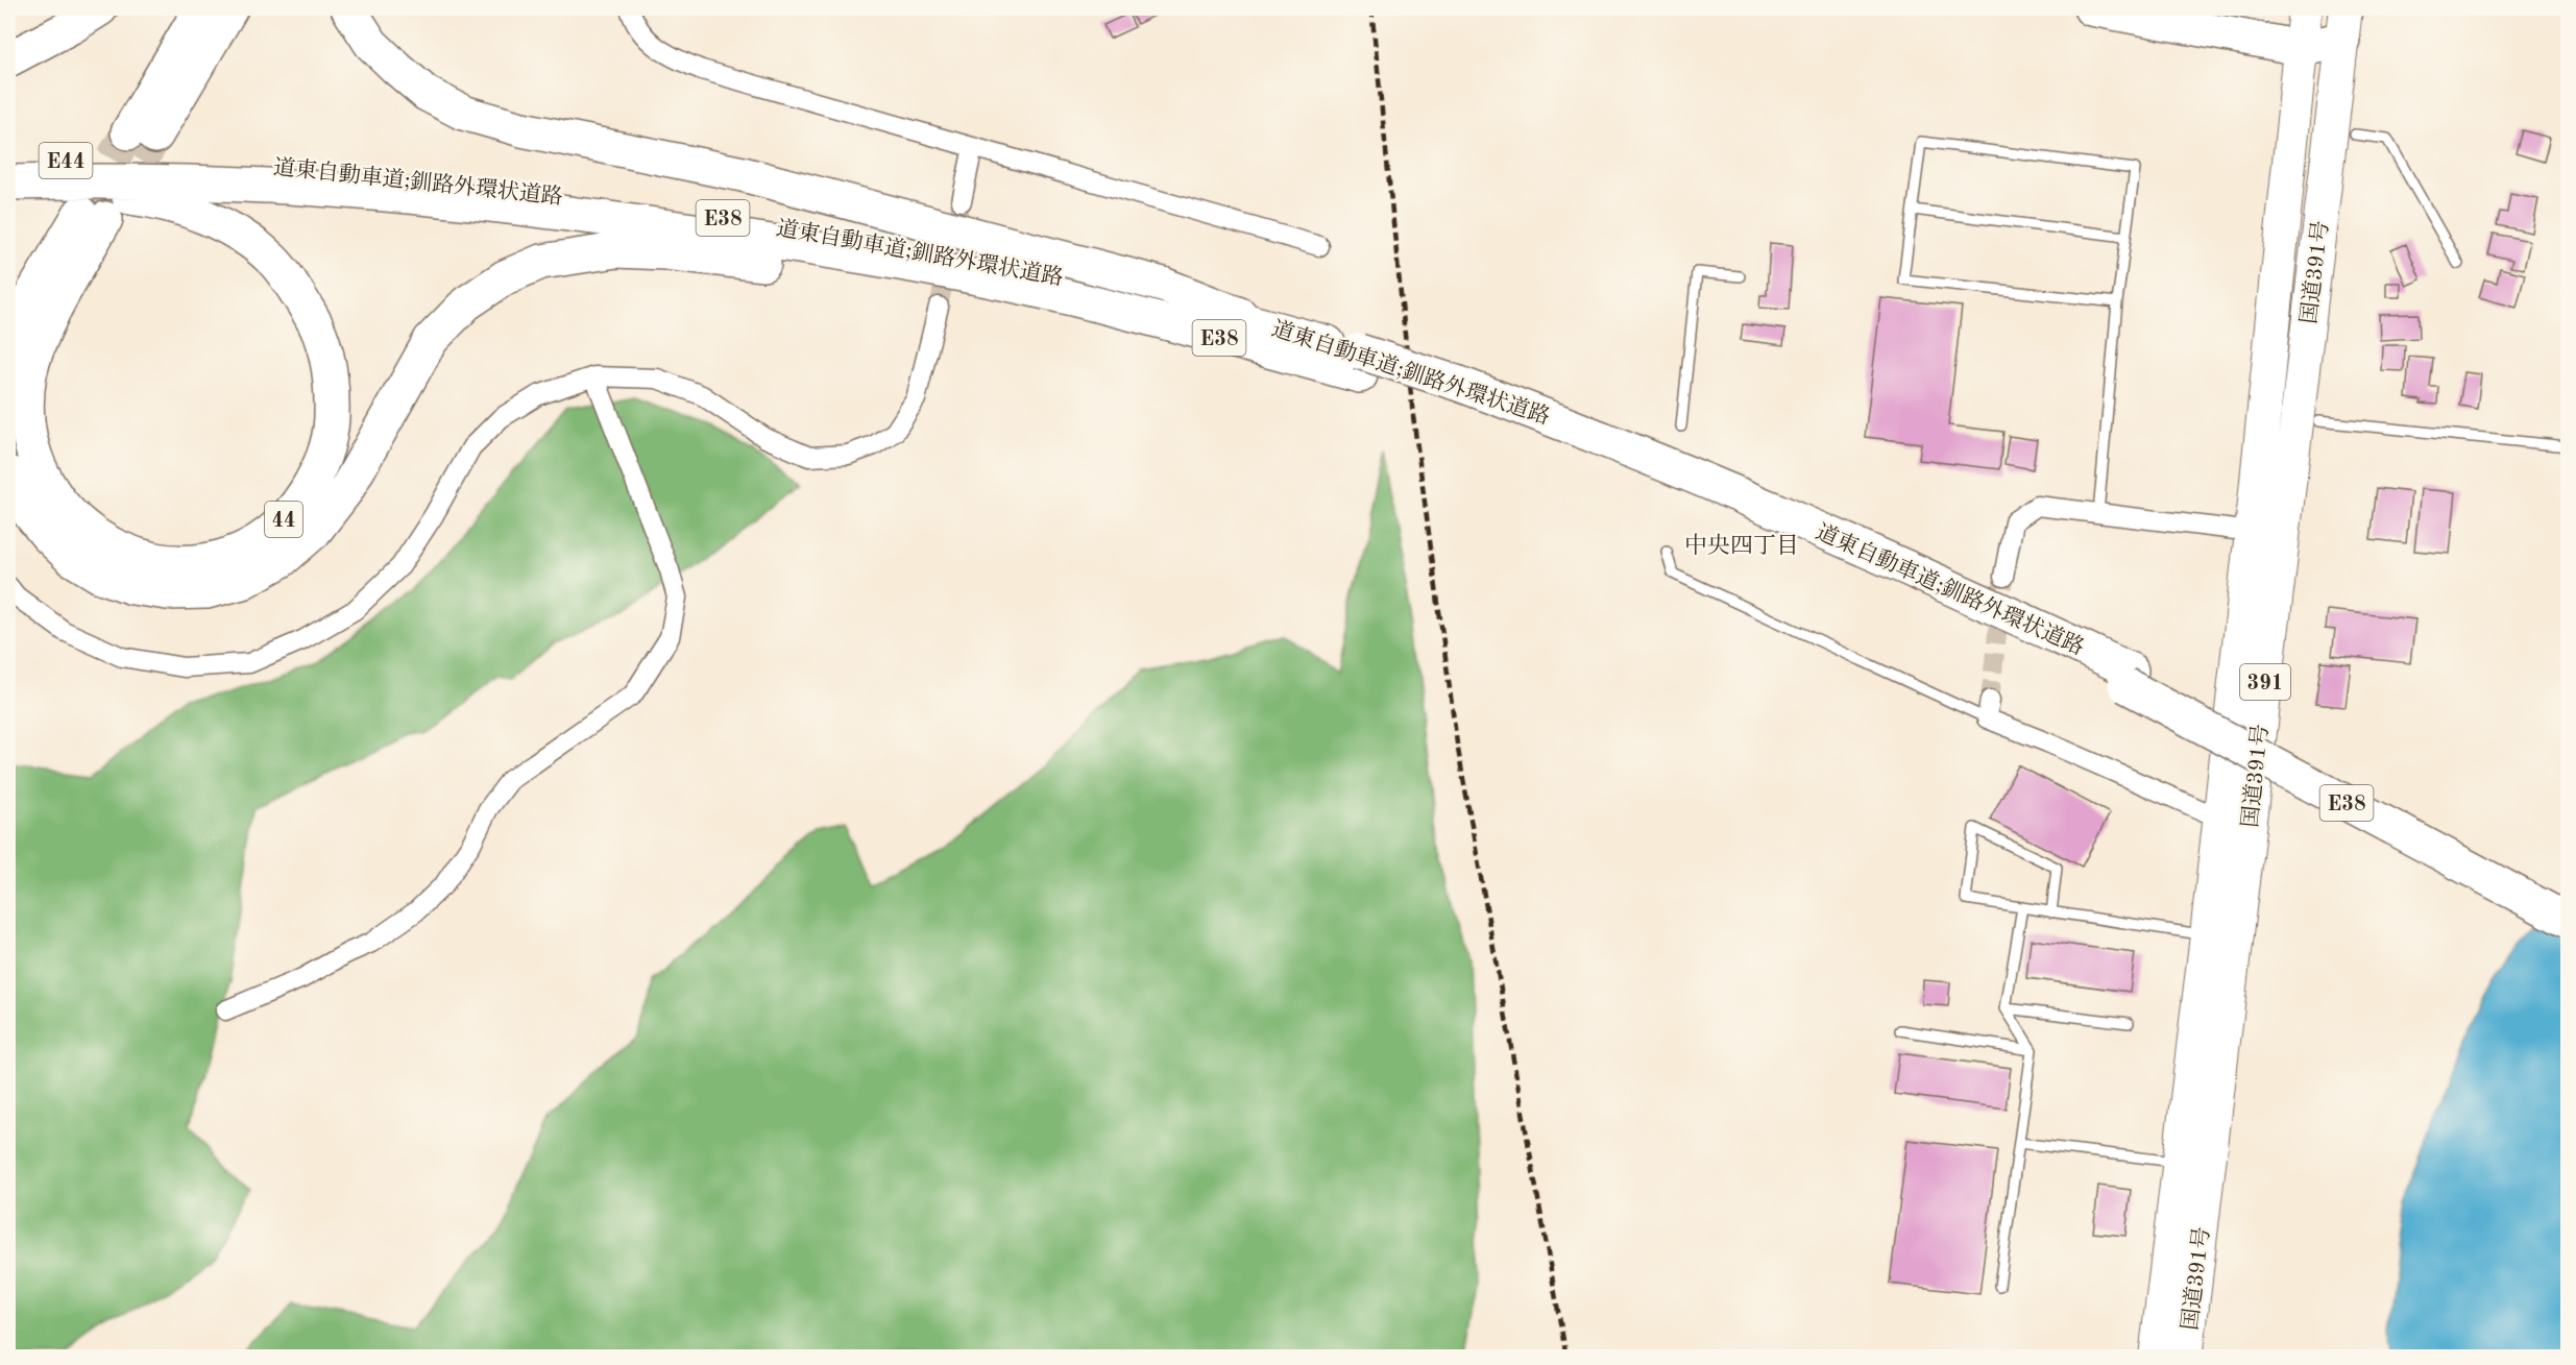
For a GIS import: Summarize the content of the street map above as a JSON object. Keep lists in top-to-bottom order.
{
  "streets": {
    "highway": [
      "E44",
      "道東自動車道;釧路外環状道路",
      "E38",
      "国道391号",
      "44",
      "391"
    ]
  },
  "crossings": [
    ["道東自動車道;釧路外環状道路", "44"]
  ],
  "districts": ["中央四丁目"]
}
